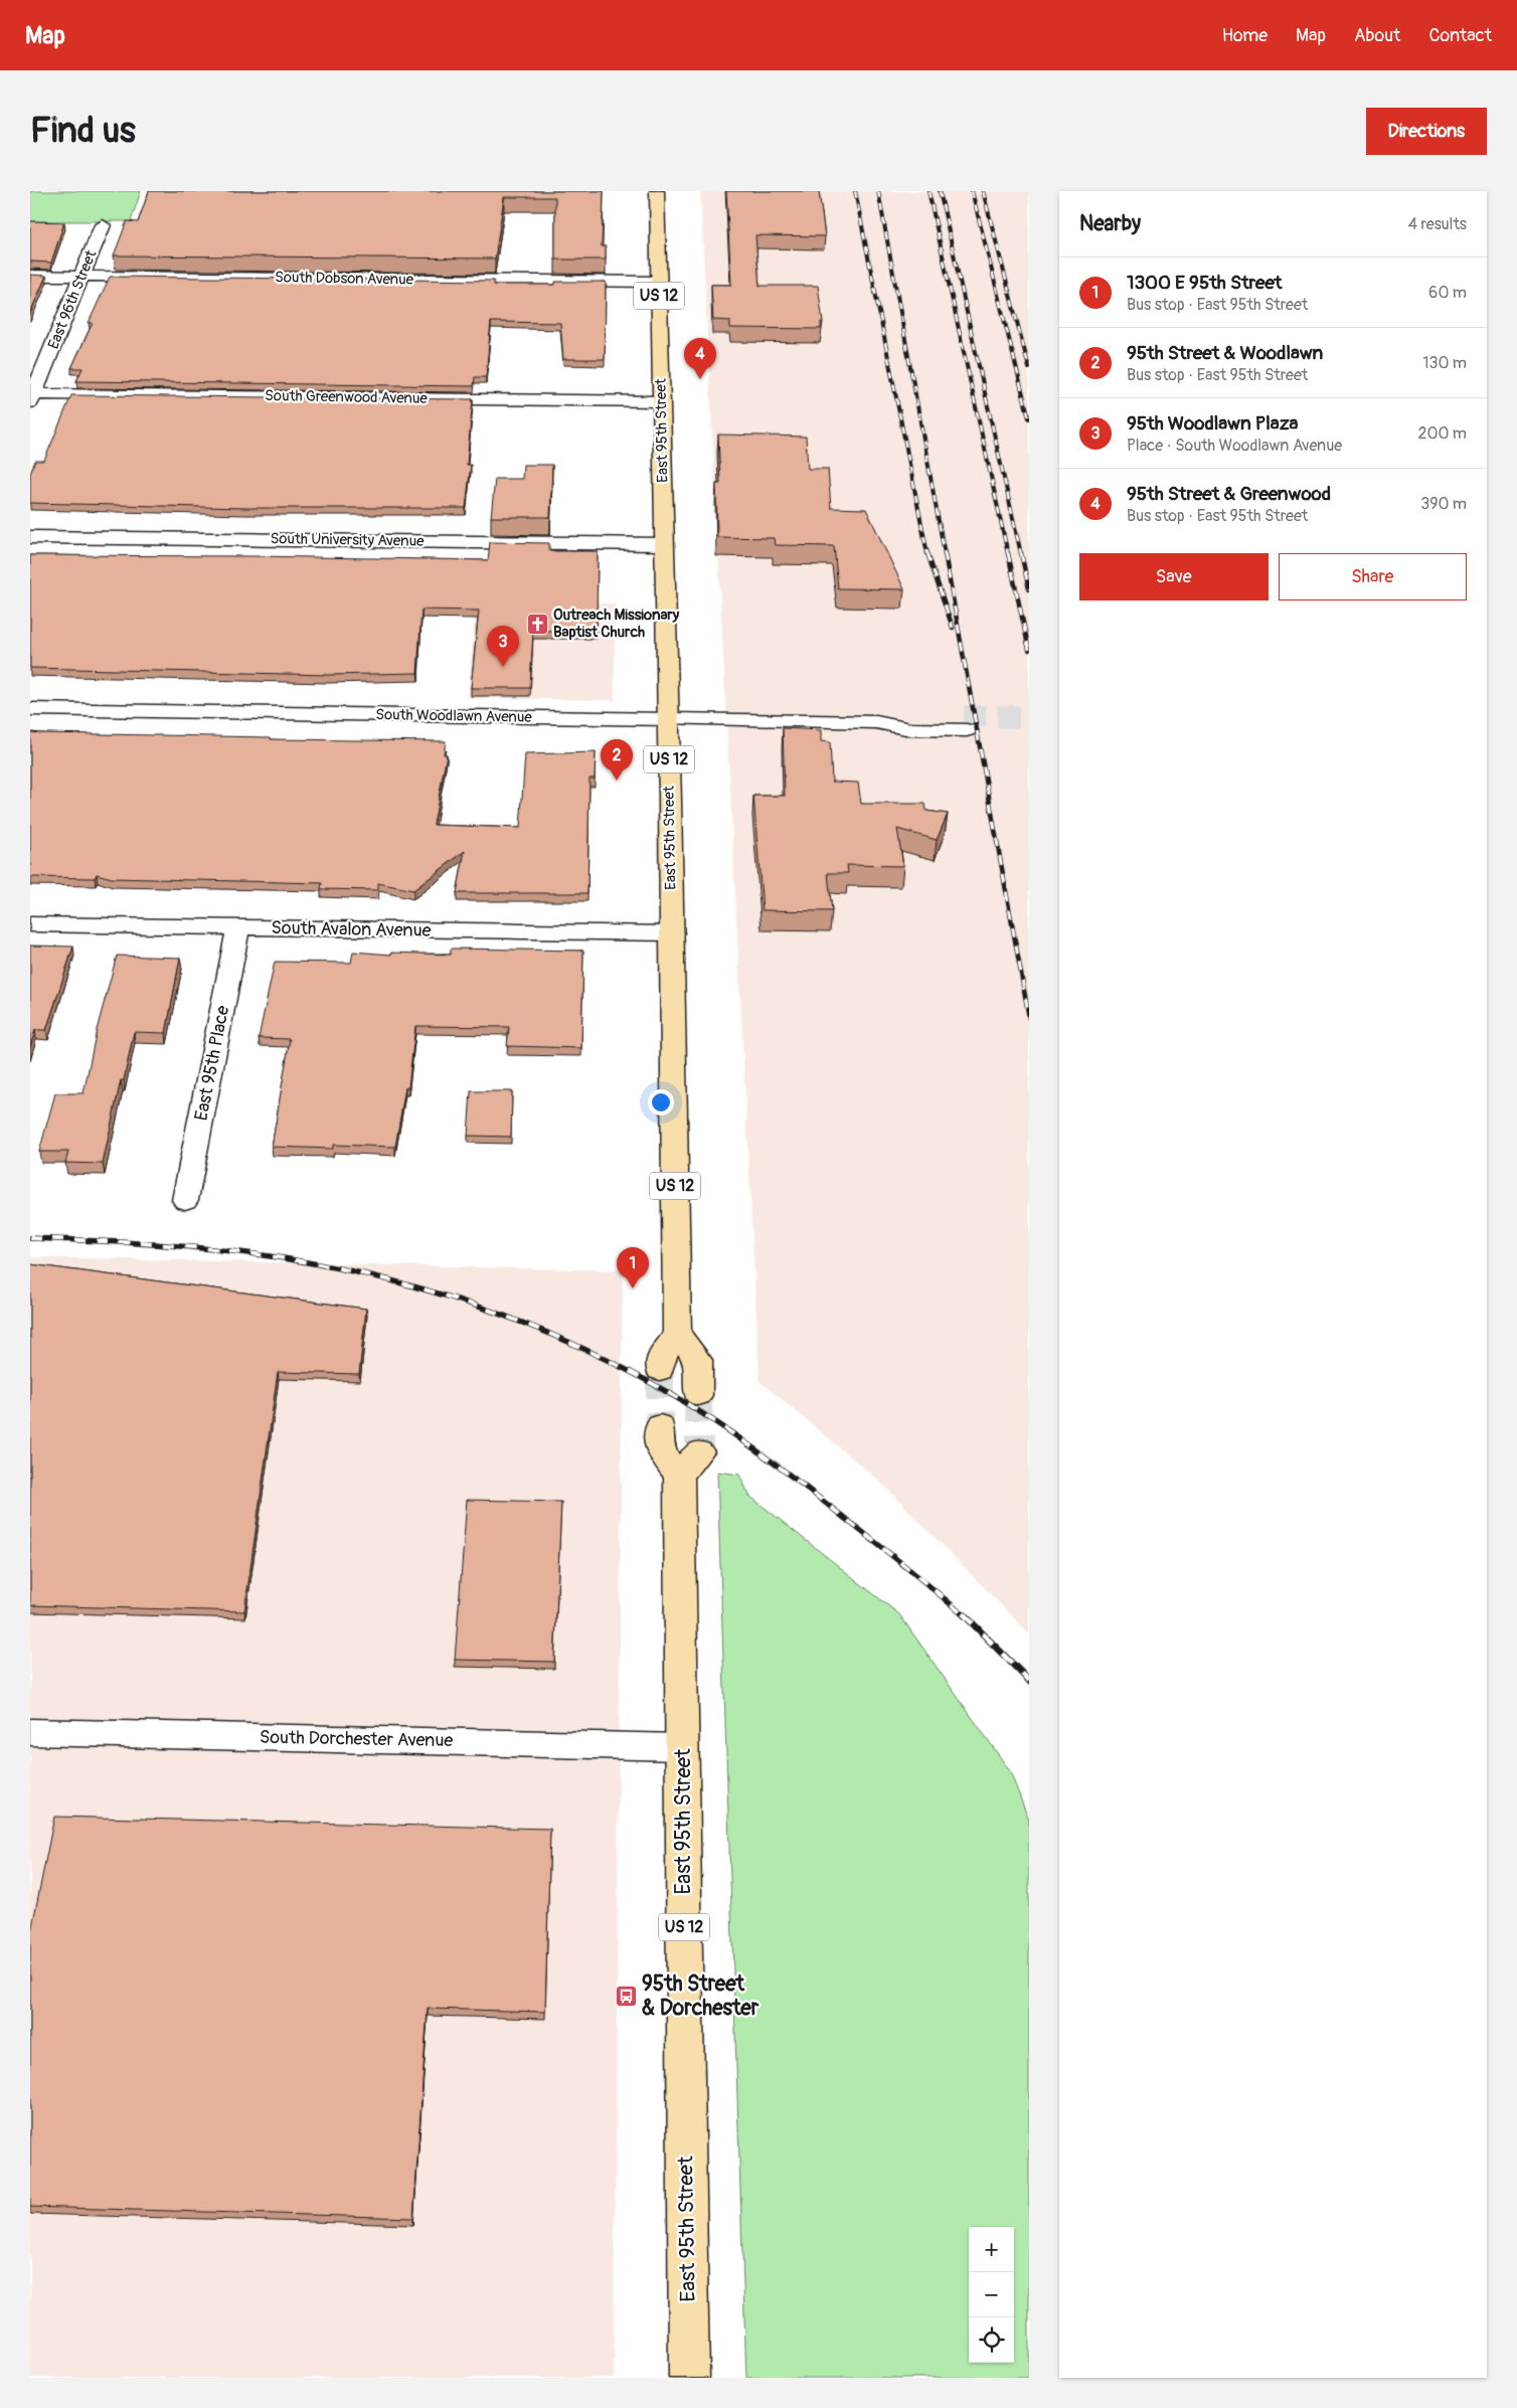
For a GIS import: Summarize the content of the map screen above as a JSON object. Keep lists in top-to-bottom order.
{
  "streets": {
    "main road": ["US 12", "East 95th Street"],
    "street": [
      "South Dobson Avenue",
      "East 96th Street",
      "South Greenwood Avenue",
      "South University Avenue",
      "South Woodlawn Avenue",
      "South Avalon Avenue",
      "East 95th Place",
      "South Dorchester Avenue"
    ]
  },
  "crossings": [
    ["South Dobson Avenue", "East 96th Street"],
    ["South Dobson Avenue", "East 95th Street"],
    ["East 96th Street", "South Greenwood Avenue"],
    ["South Greenwood Avenue", "East 95th Street"],
    ["East 95th Street", "South University Avenue"],
    ["East 95th Street", "South Woodlawn Avenue"],
    ["East 95th Street", "South Avalon Avenue"],
    ["East 95th Street", "South Dorchester Avenue"],
    ["South Avalon Avenue", "East 95th Place"]
  ],
  "places": {
    "church": ["Outreach Missionary Baptist Church"],
    "bus stop": ["95th Street & Dorchester"]
  },
  "page": {
    "header": "Map",
    "nav": [
      "Home",
      "Map",
      "About",
      "Contact"
    ],
    "buttons": [
      "Directions",
      ["Save", "Share"]
    ],
    "title": "Find us",
    "heading": ["Nearby", "4 results"],
    "list": [
      {
        "mark": "1",
        "name": "1300 E 95th Street",
        "note": "Bus stop · East 95th Street",
        "value": "60 m"
      },
      {
        "mark": "2",
        "name": "95th Street & Woodlawn",
        "note": "Bus stop · East 95th Street",
        "value": "130 m"
      },
      {
        "mark": "3",
        "name": "95th Woodlawn Plaza",
        "note": "Place · South Woodlawn Avenue",
        "value": "200 m"
      },
      {
        "mark": "4",
        "name": "95th Street & Greenwood",
        "note": "Bus stop · East 95th Street",
        "value": "390 m"
      }
    ],
    "pins": [
      "4",
      "3",
      "2",
      "1"
    ],
    "map_buttons": ["+", "−"]
  }
}
